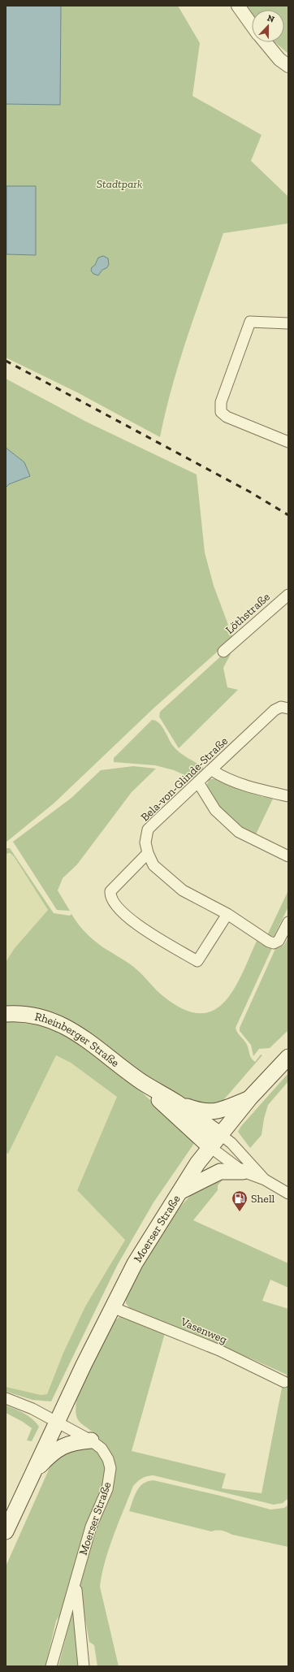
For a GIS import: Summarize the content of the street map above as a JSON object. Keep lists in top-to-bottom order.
{
  "streets": {
    "main road": ["Rheinberger Straße", "Moerser Straße"],
    "street": ["Löthstraße", "Bela-von-Glinde-Straße", "Vasenweg"]
  },
  "crossings": [
    ["Rheinberger Straße", "Moerser Straße"],
    ["Moerser Straße", "Vasenweg"]
  ],
  "parks": ["Stadtpark"],
  "places": {
    "fuel station": ["Shell"]
  },
  "north": "top"
}
